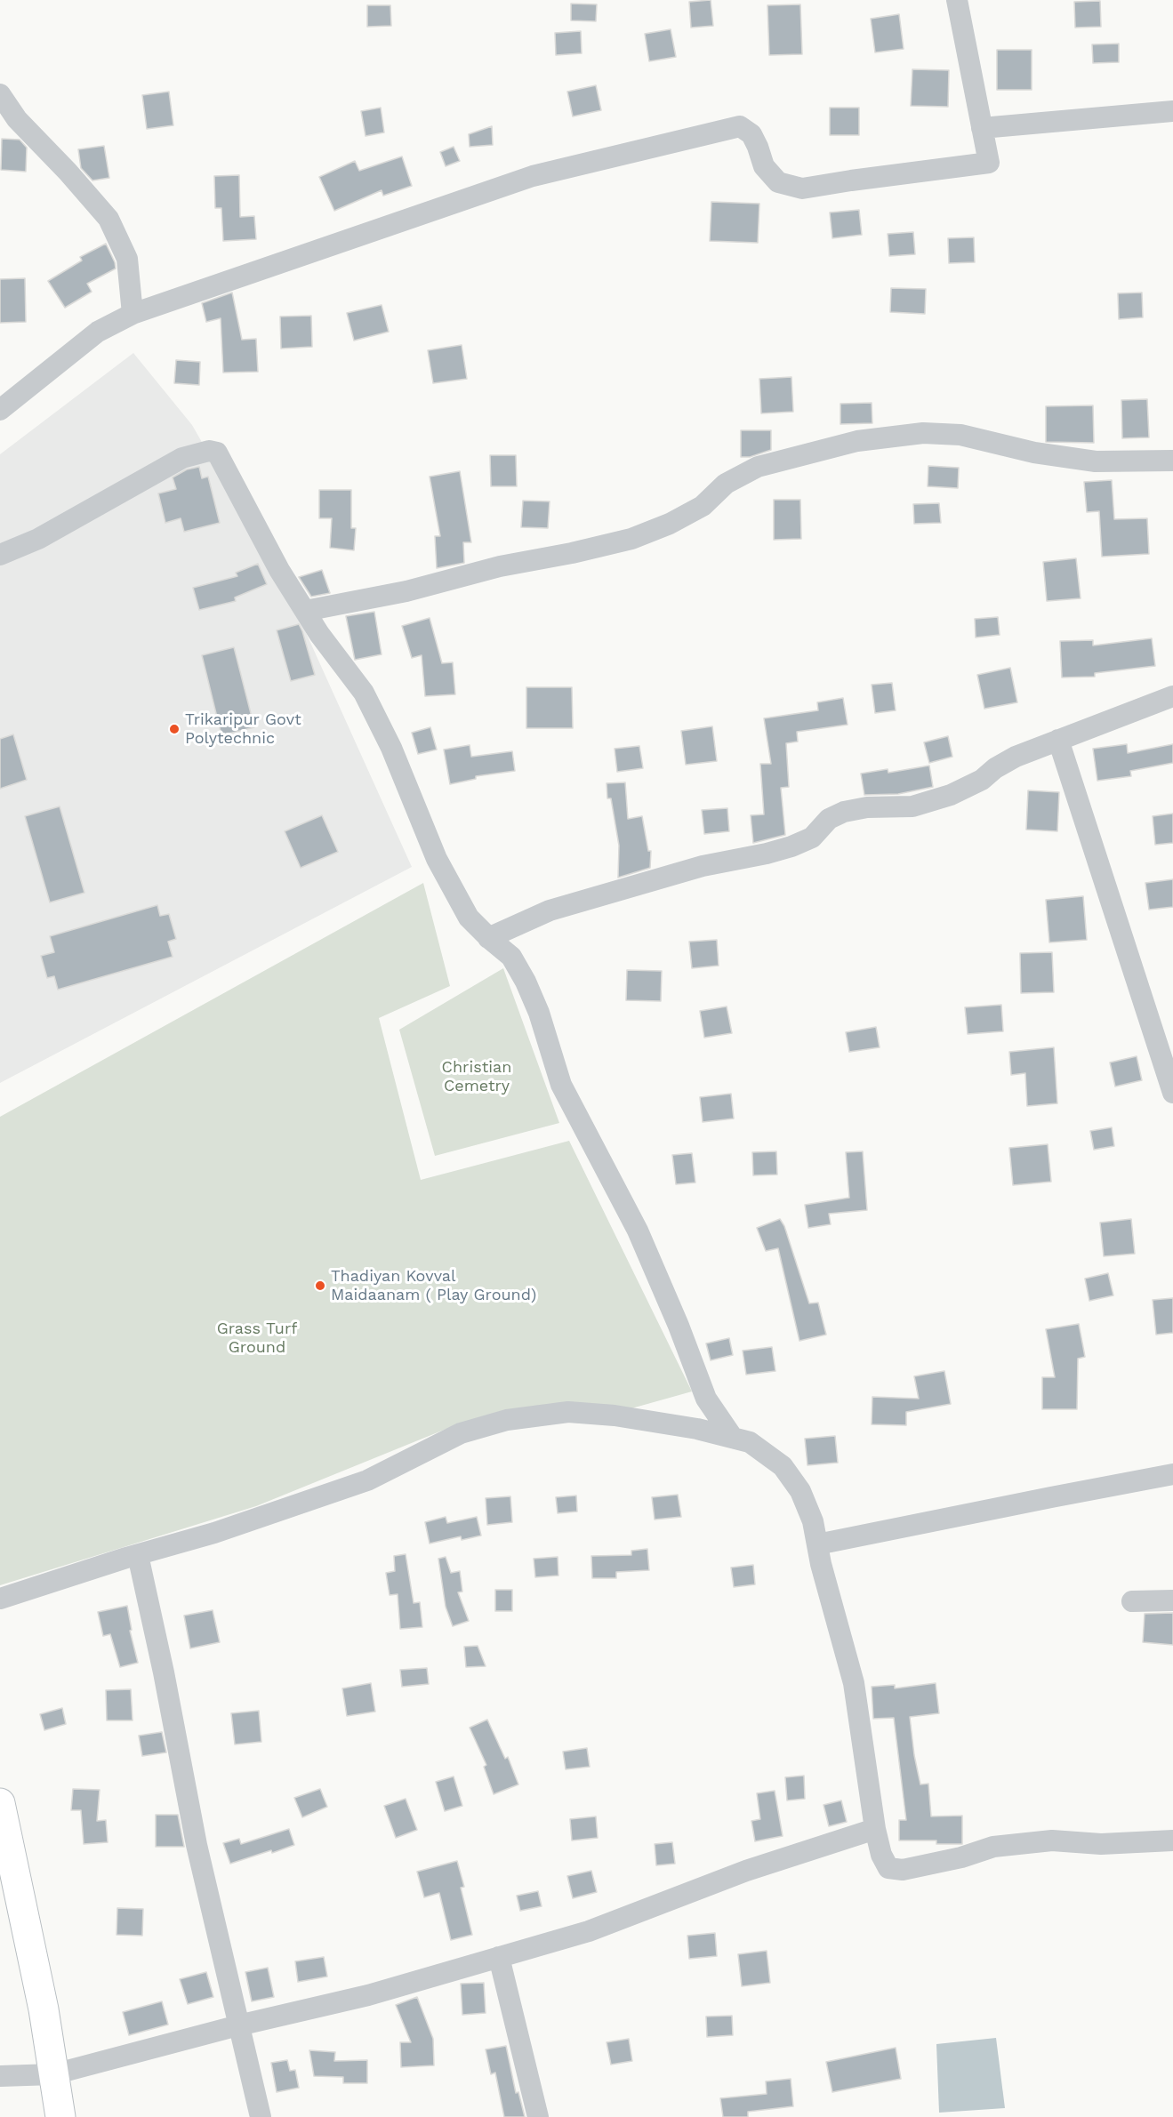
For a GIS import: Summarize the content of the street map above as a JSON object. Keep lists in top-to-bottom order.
{
  "parks": ["Christian Cemetry", "Grass Turf Ground"],
  "places": ["Trikaripur Govt Polytechnic", "Thadiyan Kovval Maidaanam ( Play Ground)"]
}
